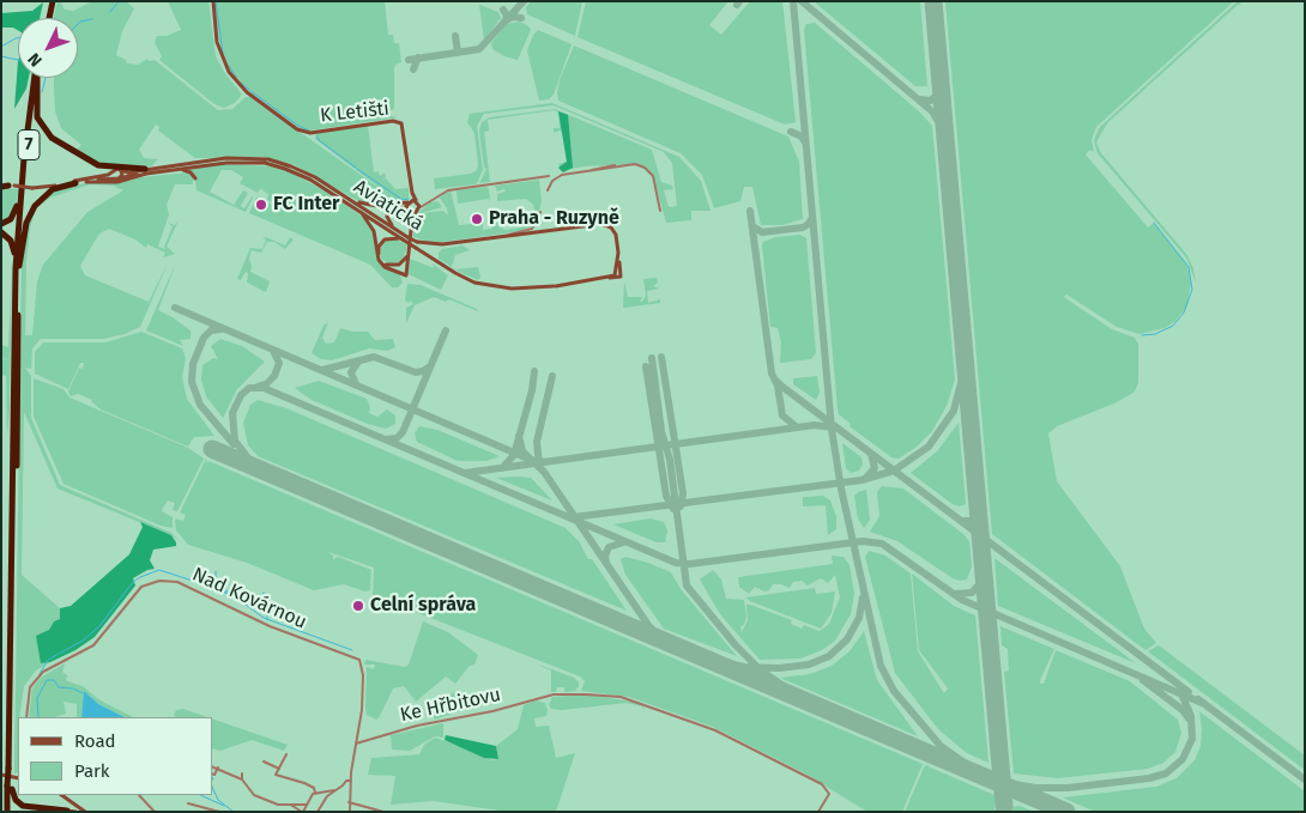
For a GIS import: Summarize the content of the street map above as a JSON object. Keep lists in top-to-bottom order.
{
  "streets": {
    "highway": ["7"],
    "main road": ["K Letišti", "Aviatická"],
    "street": ["Nad Kovárnou", "Ke Hřbitovu"]
  },
  "crossings": [
    ["Nad Kovárnou", "Ke Hřbitovu"]
  ],
  "places": ["FC Inter", "Praha - Ruzyně", "Celní správa"],
  "legend": ["Road", "Park"],
  "north": "bottom left"
}
